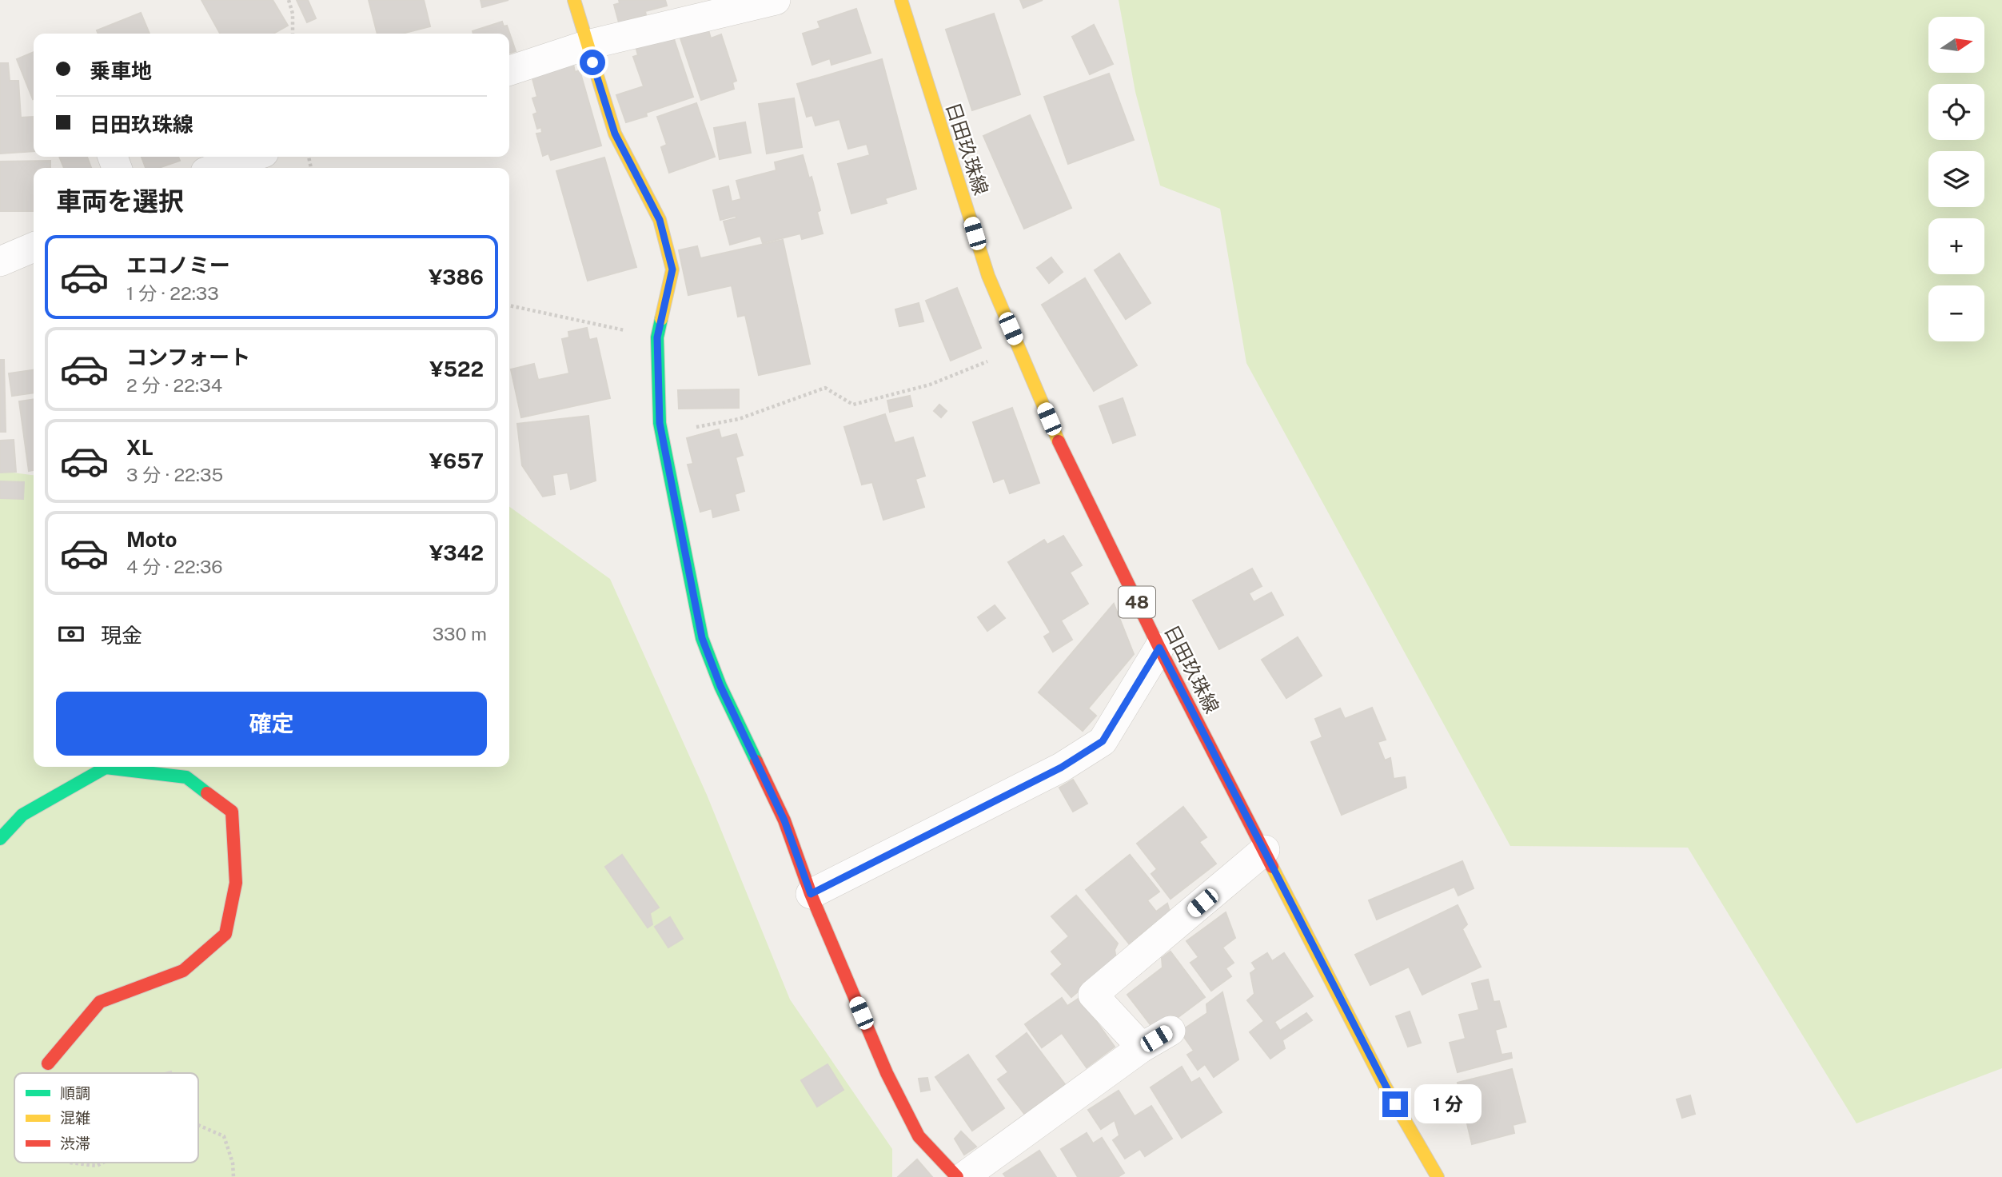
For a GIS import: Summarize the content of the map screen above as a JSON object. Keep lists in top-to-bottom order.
{
  "streets": {
    "street": ["日田玖珠線", "48"]
  },
  "legend": ["順調", "混雑", "渋滞"],
  "north": "right",
  "page": {
    "map_buttons": ["+", "−"],
    "banner": ["乗車地", "日田玖珠線"],
    "heading": "車両を選択",
    "list": [
      {
        "name": "エコノミー",
        "note": "1 分 · 22:33",
        "value": "¥386"
      },
      {
        "name": "コンフォート",
        "note": "2 分 · 22:34",
        "value": "¥522"
      },
      {
        "name": "XL",
        "note": "3 分 · 22:35",
        "value": "¥657"
      },
      {
        "name": "Moto",
        "note": "4 分 · 22:36",
        "value": "¥342"
      }
    ],
    "pay": ["現金", "330 m"],
    "buttons": "確定",
    "bubble": "1 分"
  }
}
